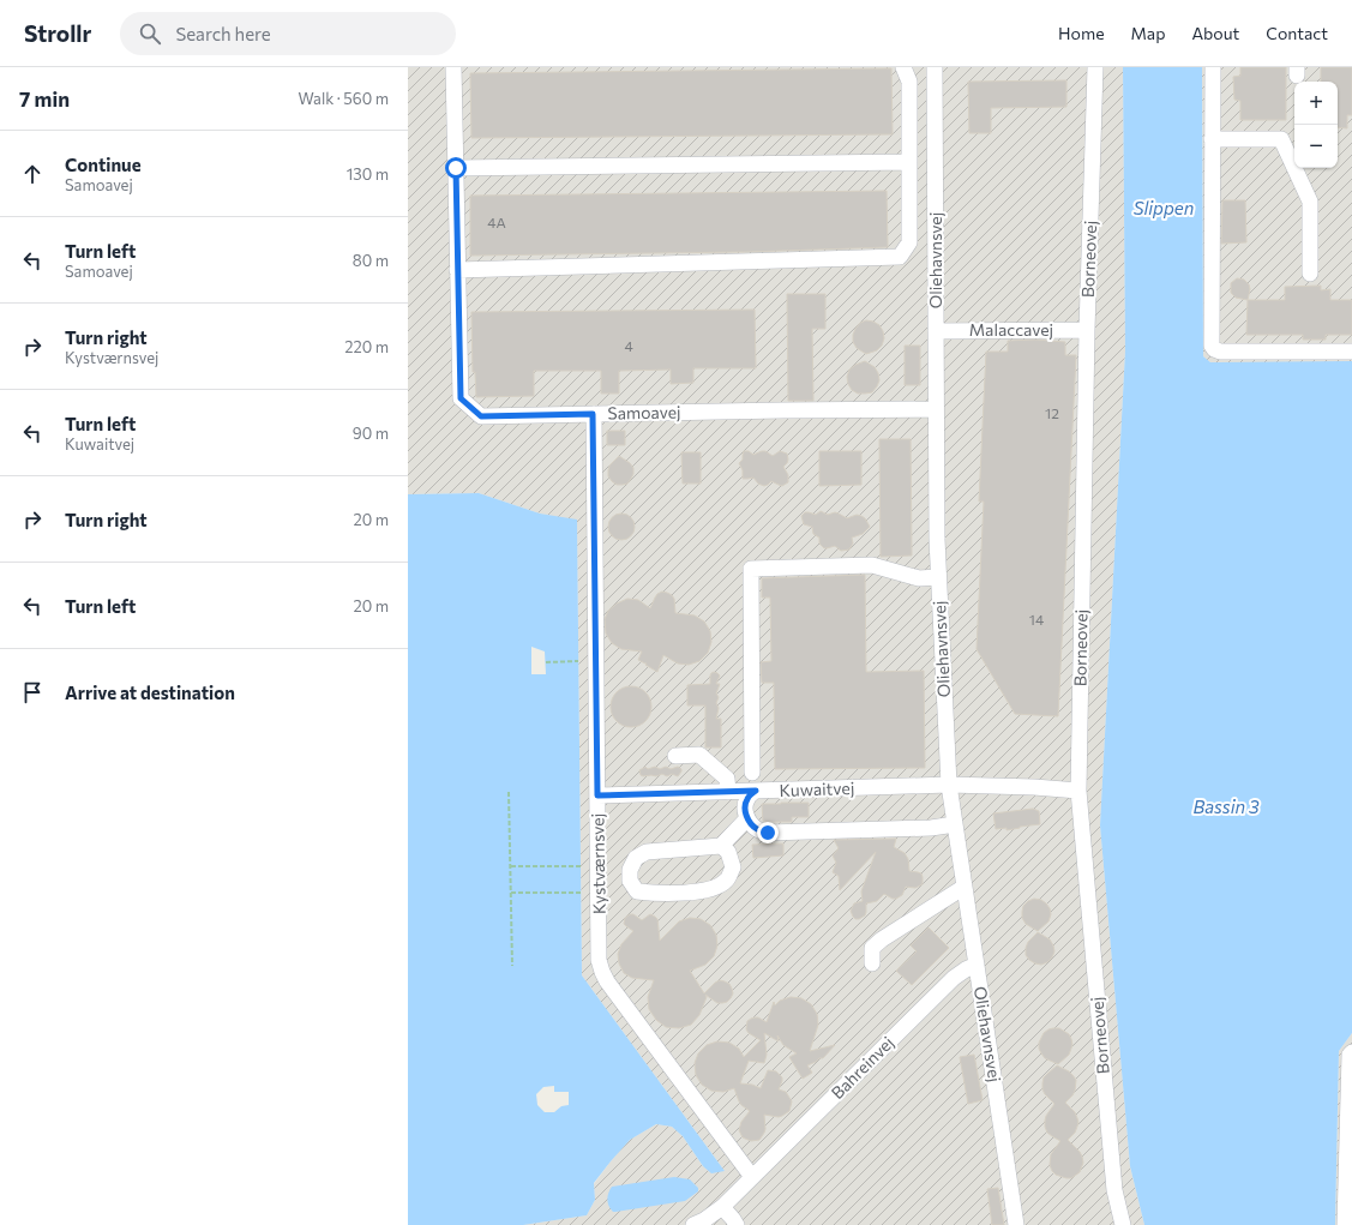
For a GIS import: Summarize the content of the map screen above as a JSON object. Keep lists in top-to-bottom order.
{
  "streets": {
    "street": [
      "Borneovej",
      "Oliehavnsvej",
      "Malaccavej",
      "Samoavej",
      "Kuwaitvej",
      "Kystværnsvej",
      "Bahreinvej"
    ]
  },
  "crossings": [
    ["Borneovej", "Malaccavej"],
    ["Borneovej", "Kuwaitvej"],
    ["Oliehavnsvej", "Malaccavej"],
    ["Oliehavnsvej", "Samoavej"],
    ["Oliehavnsvej", "Kuwaitvej"],
    ["Oliehavnsvej", "Bahreinvej"],
    ["Samoavej", "Kystværnsvej"],
    ["Kuwaitvej", "Kystværnsvej"],
    ["Kystværnsvej", "Bahreinvej"]
  ],
  "water": ["Slippen", "Bassin 3"],
  "house_numbers": [
    "4A",
    "4",
    "12",
    "14"
  ],
  "page": {
    "header": "Strollr",
    "search": "Search here",
    "nav": [
      "Home",
      "Map",
      "About",
      "Contact"
    ],
    "heading": ["7 min", "Walk · 560 m"],
    "map_buttons": ["+", "−"],
    "list": [
      ["Continue", "Samoavej", "130 m"],
      ["Turn left", "Samoavej", "80 m"],
      ["Turn right", "Kystværnsvej", "220 m"],
      ["Turn left", "Kuwaitvej", "90 m"],
      ["Turn right", "20 m"],
      ["Turn left", "20 m"],
      "Arrive at destination"
    ]
  }
}
